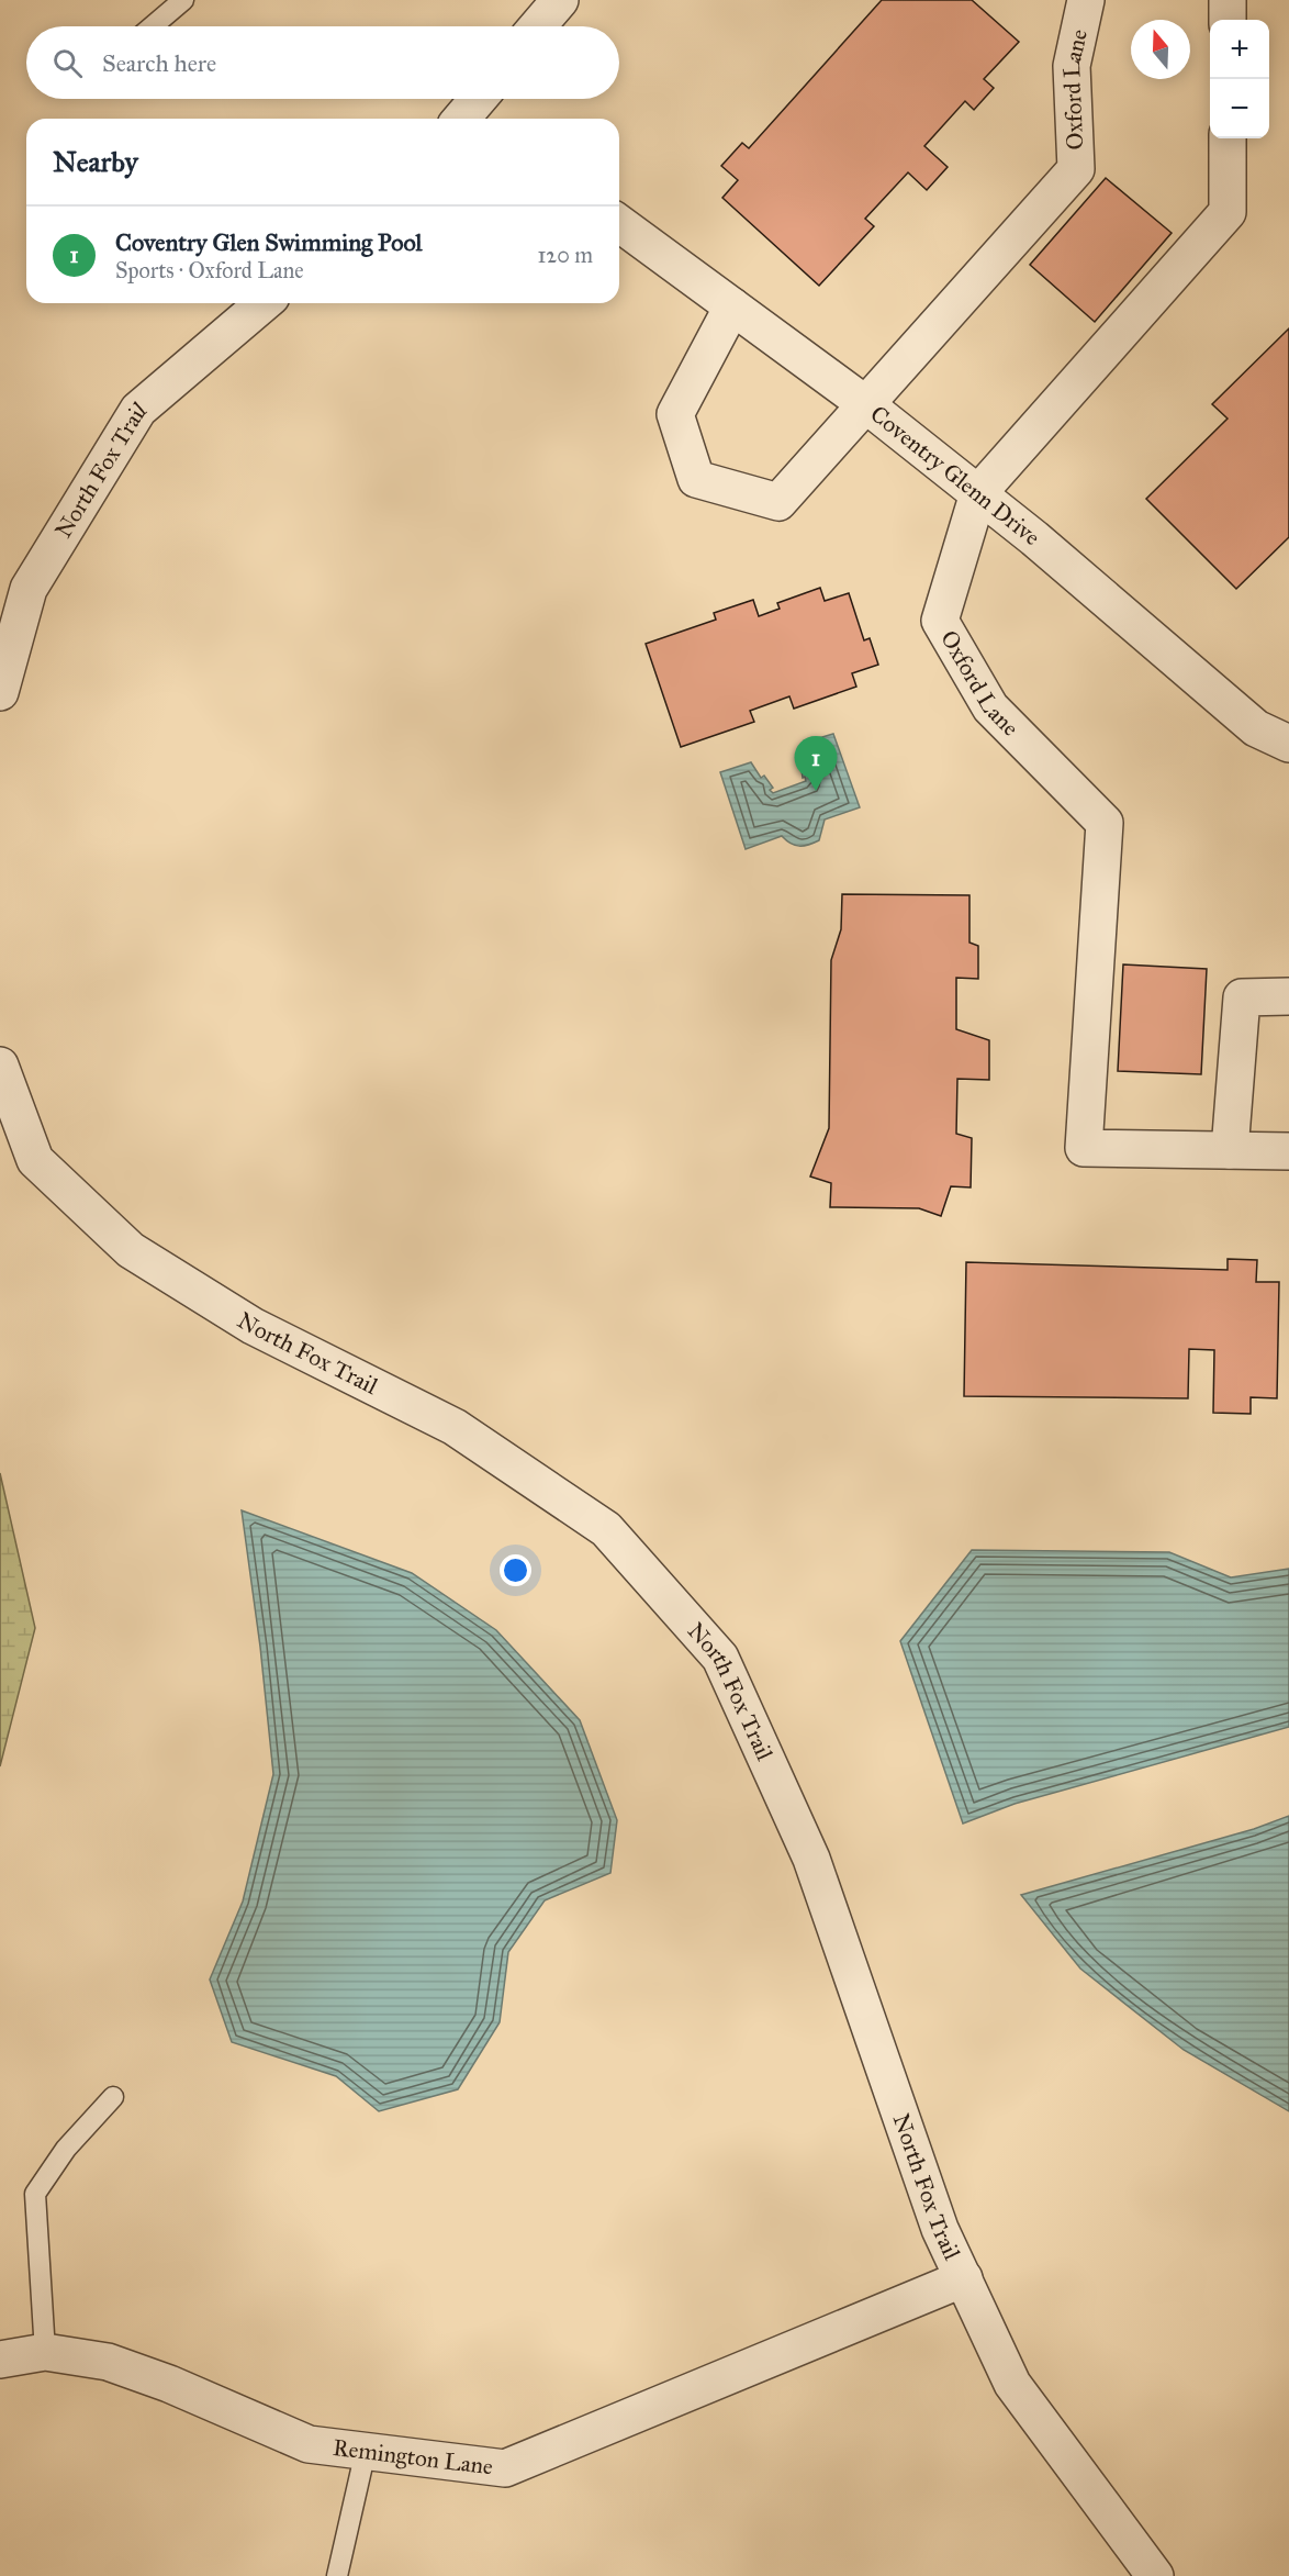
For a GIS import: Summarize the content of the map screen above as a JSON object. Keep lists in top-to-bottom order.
{
  "streets": {
    "street": [
      "Oxford Lane",
      "North Fox Trail",
      "Coventry Glenn Drive",
      "Remington Lane"
    ]
  },
  "crossings": [
    ["Oxford Lane", "Coventry Glenn Drive"],
    ["North Fox Trail", "Remington Lane"]
  ],
  "north": "top",
  "page": {
    "map_buttons": ["+", "−"],
    "search": "Search here",
    "heading": "Nearby",
    "list": [
      {
        "mark": "1",
        "name": "Coventry Glen Swimming Pool",
        "note": "Sports · Oxford Lane",
        "value": "120 m"
      }
    ],
    "pins": "1"
  }
}
